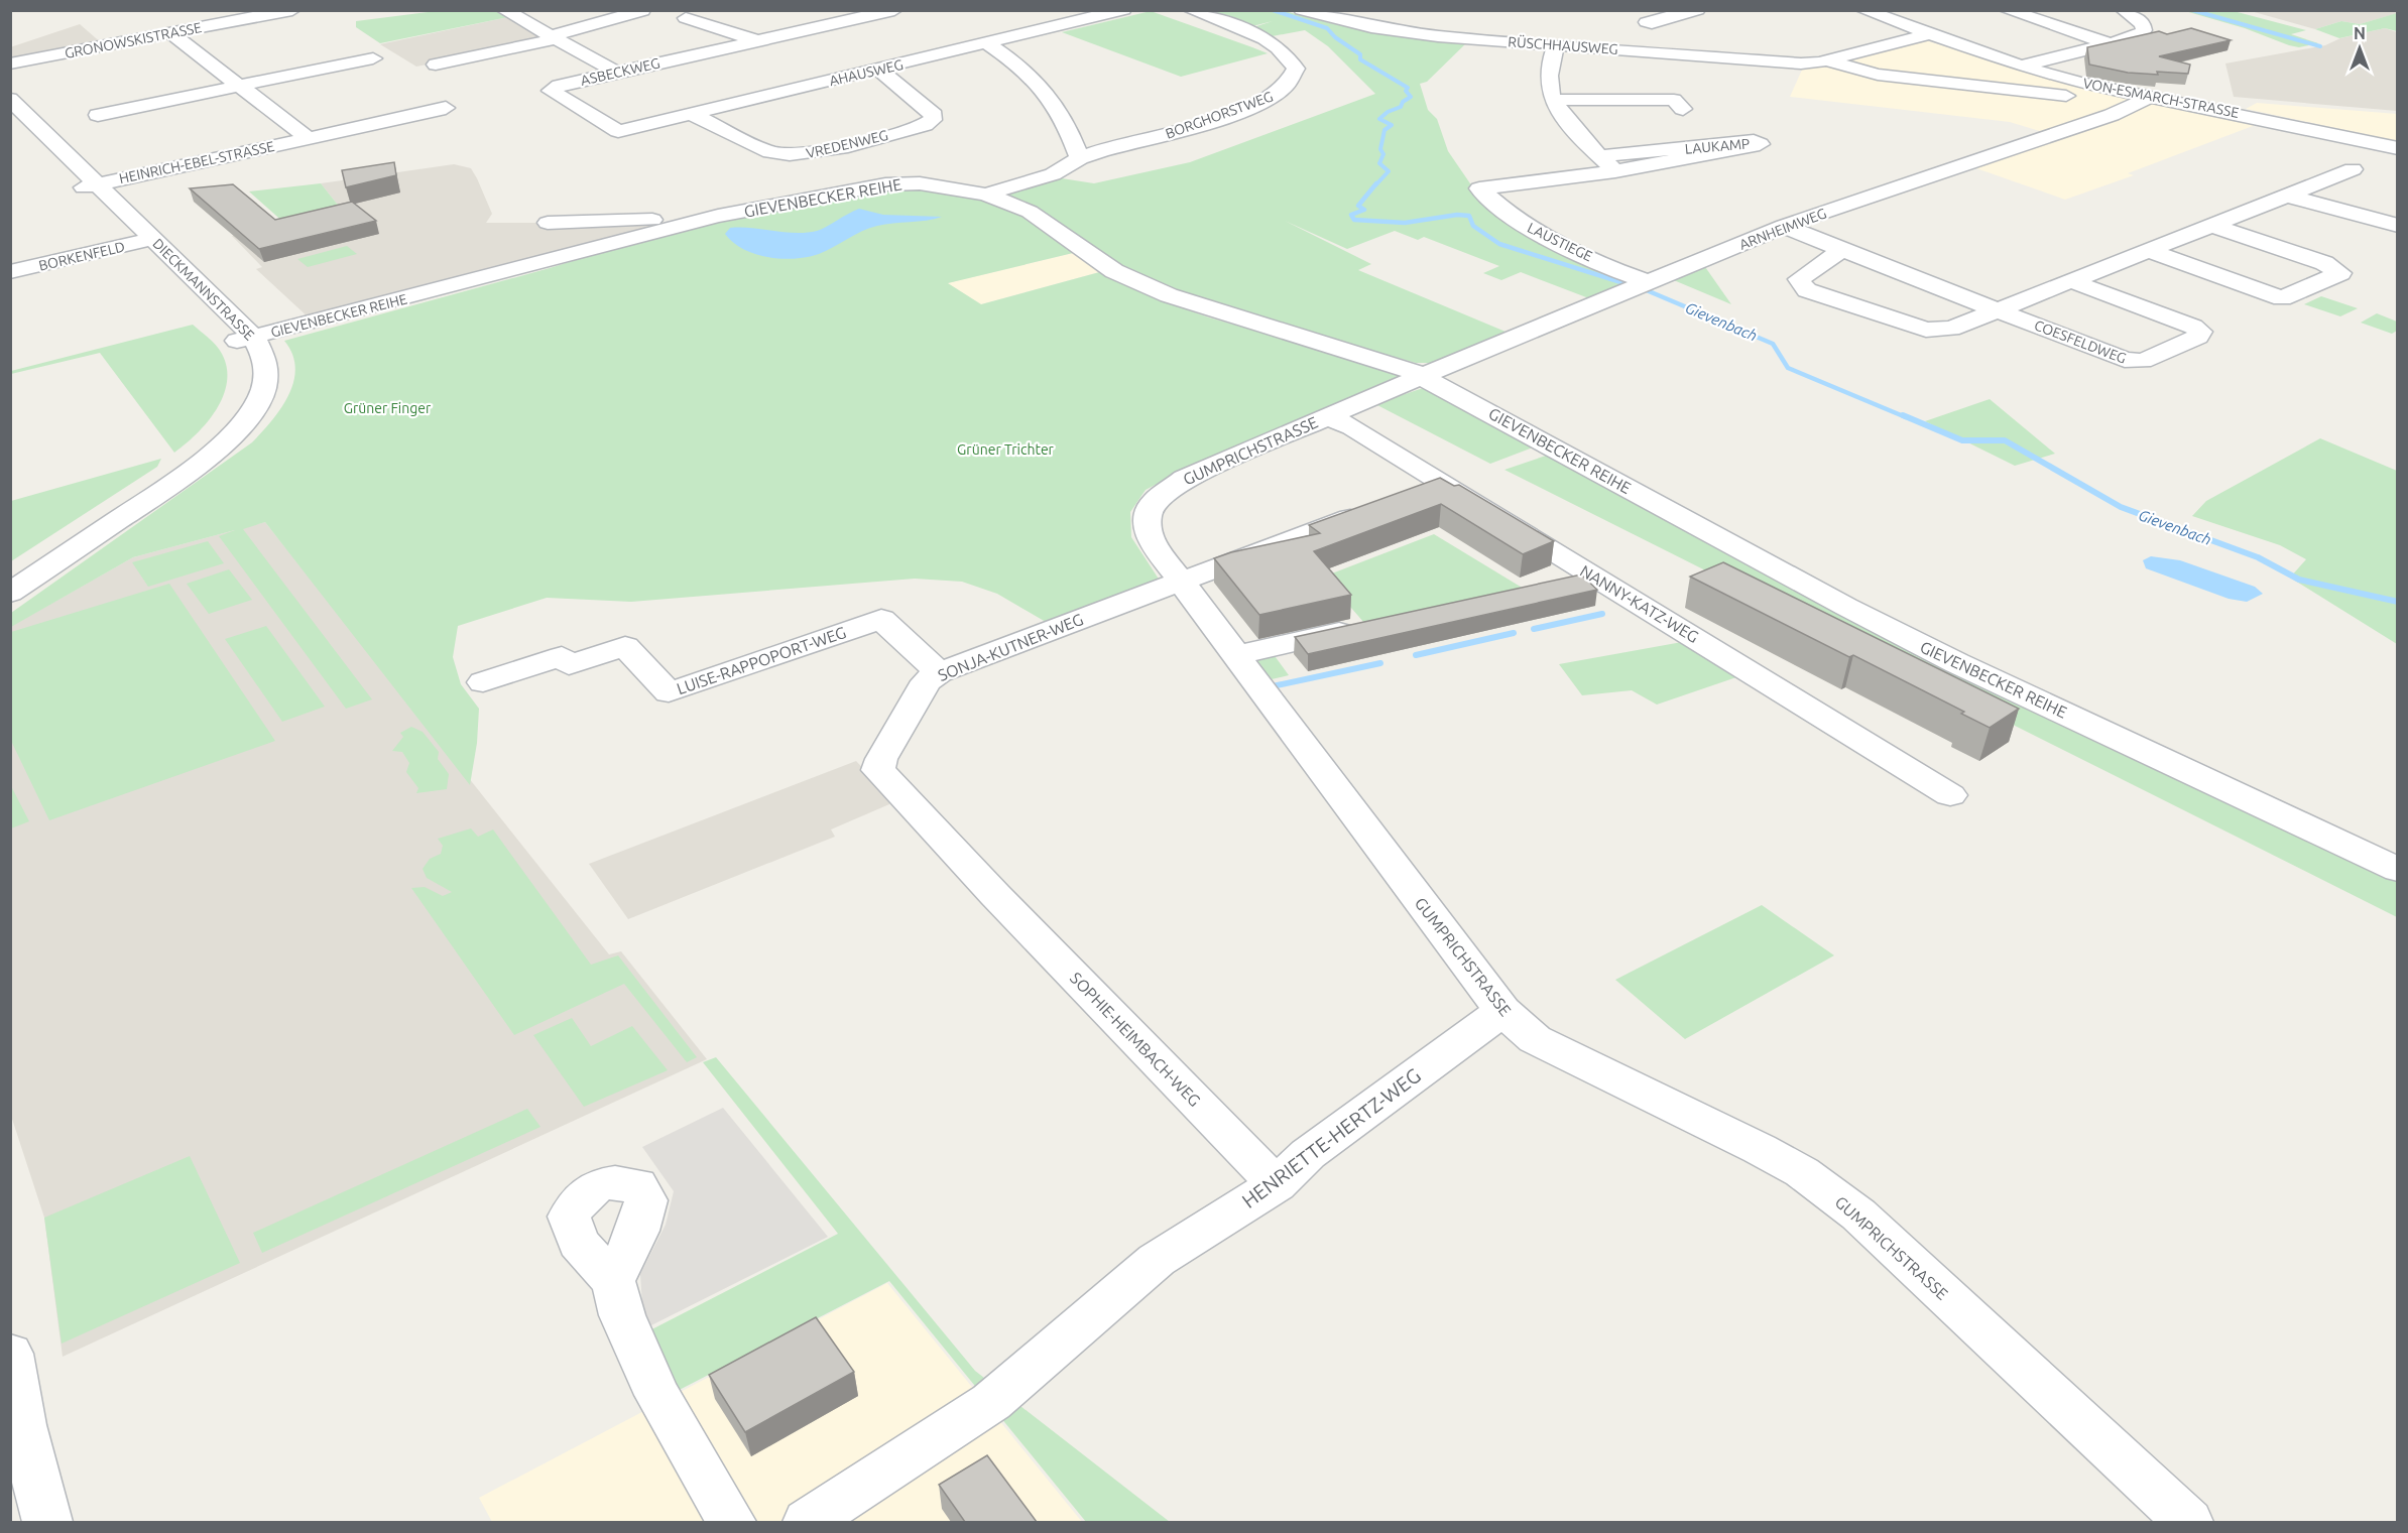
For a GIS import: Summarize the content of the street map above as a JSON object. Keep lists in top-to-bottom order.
{
  "streets": {
    "street": [
      "GRONOWSKISTRASSE",
      "RÜSCHHAUSWEG",
      "ASBECKWEG",
      "AHAUSWEG",
      "VON-ESMARCH-STRASSE",
      "BORGHORSTWEG",
      "VREDENWEG",
      "LAUKAMP",
      "HEINRICH-EBEL-STRASSE",
      "GIEVENBECKER REIHE",
      "ARNHEIMWEG",
      "LAUSTIEGE",
      "BORKENFELD",
      "DIECKMANNSTRASSE",
      "COESFELDWEG",
      "GUMPRICHSTRASSE",
      "NANNY-KATZ-WEG",
      "SONJA-KUTNER-WEG",
      "LUISE-RAPPOPORT-WEG",
      "SOPHIE-HEIMBACH-WEG",
      "HENRIETTE-HERTZ-WEG"
    ]
  },
  "crossings": [
    ["GRONOWSKISTRASSE", "HEINRICH-EBEL-STRASSE"],
    ["RÜSCHHAUSWEG", "VON-ESMARCH-STRASSE"],
    ["RÜSCHHAUSWEG", "ARNHEIMWEG"],
    ["ASBECKWEG", "AHAUSWEG"],
    ["AHAUSWEG", "VREDENWEG"],
    ["VON-ESMARCH-STRASSE", "ARNHEIMWEG"],
    ["LAUKAMP", "LAUSTIEGE"],
    ["HEINRICH-EBEL-STRASSE", "DIECKMANNSTRASSE"],
    ["GIEVENBECKER REIHE", "ARNHEIMWEG"],
    ["GIEVENBECKER REIHE", "DIECKMANNSTRASSE"],
    ["GIEVENBECKER REIHE", "GUMPRICHSTRASSE"],
    ["ARNHEIMWEG", "LAUSTIEGE"],
    ["ARNHEIMWEG", "COESFELDWEG"],
    ["ARNHEIMWEG", "GUMPRICHSTRASSE"],
    ["BORKENFELD", "DIECKMANNSTRASSE"],
    ["GUMPRICHSTRASSE", "NANNY-KATZ-WEG"],
    ["GUMPRICHSTRASSE", "SONJA-KUTNER-WEG"],
    ["GUMPRICHSTRASSE", "HENRIETTE-HERTZ-WEG"],
    ["SONJA-KUTNER-WEG", "LUISE-RAPPOPORT-WEG"],
    ["SONJA-KUTNER-WEG", "SOPHIE-HEIMBACH-WEG"],
    ["SOPHIE-HEIMBACH-WEG", "HENRIETTE-HERTZ-WEG"]
  ],
  "water": ["Gievenbach"],
  "parks": ["Grüner Finger", "Grüner Trichter"],
  "north": "top"
}
